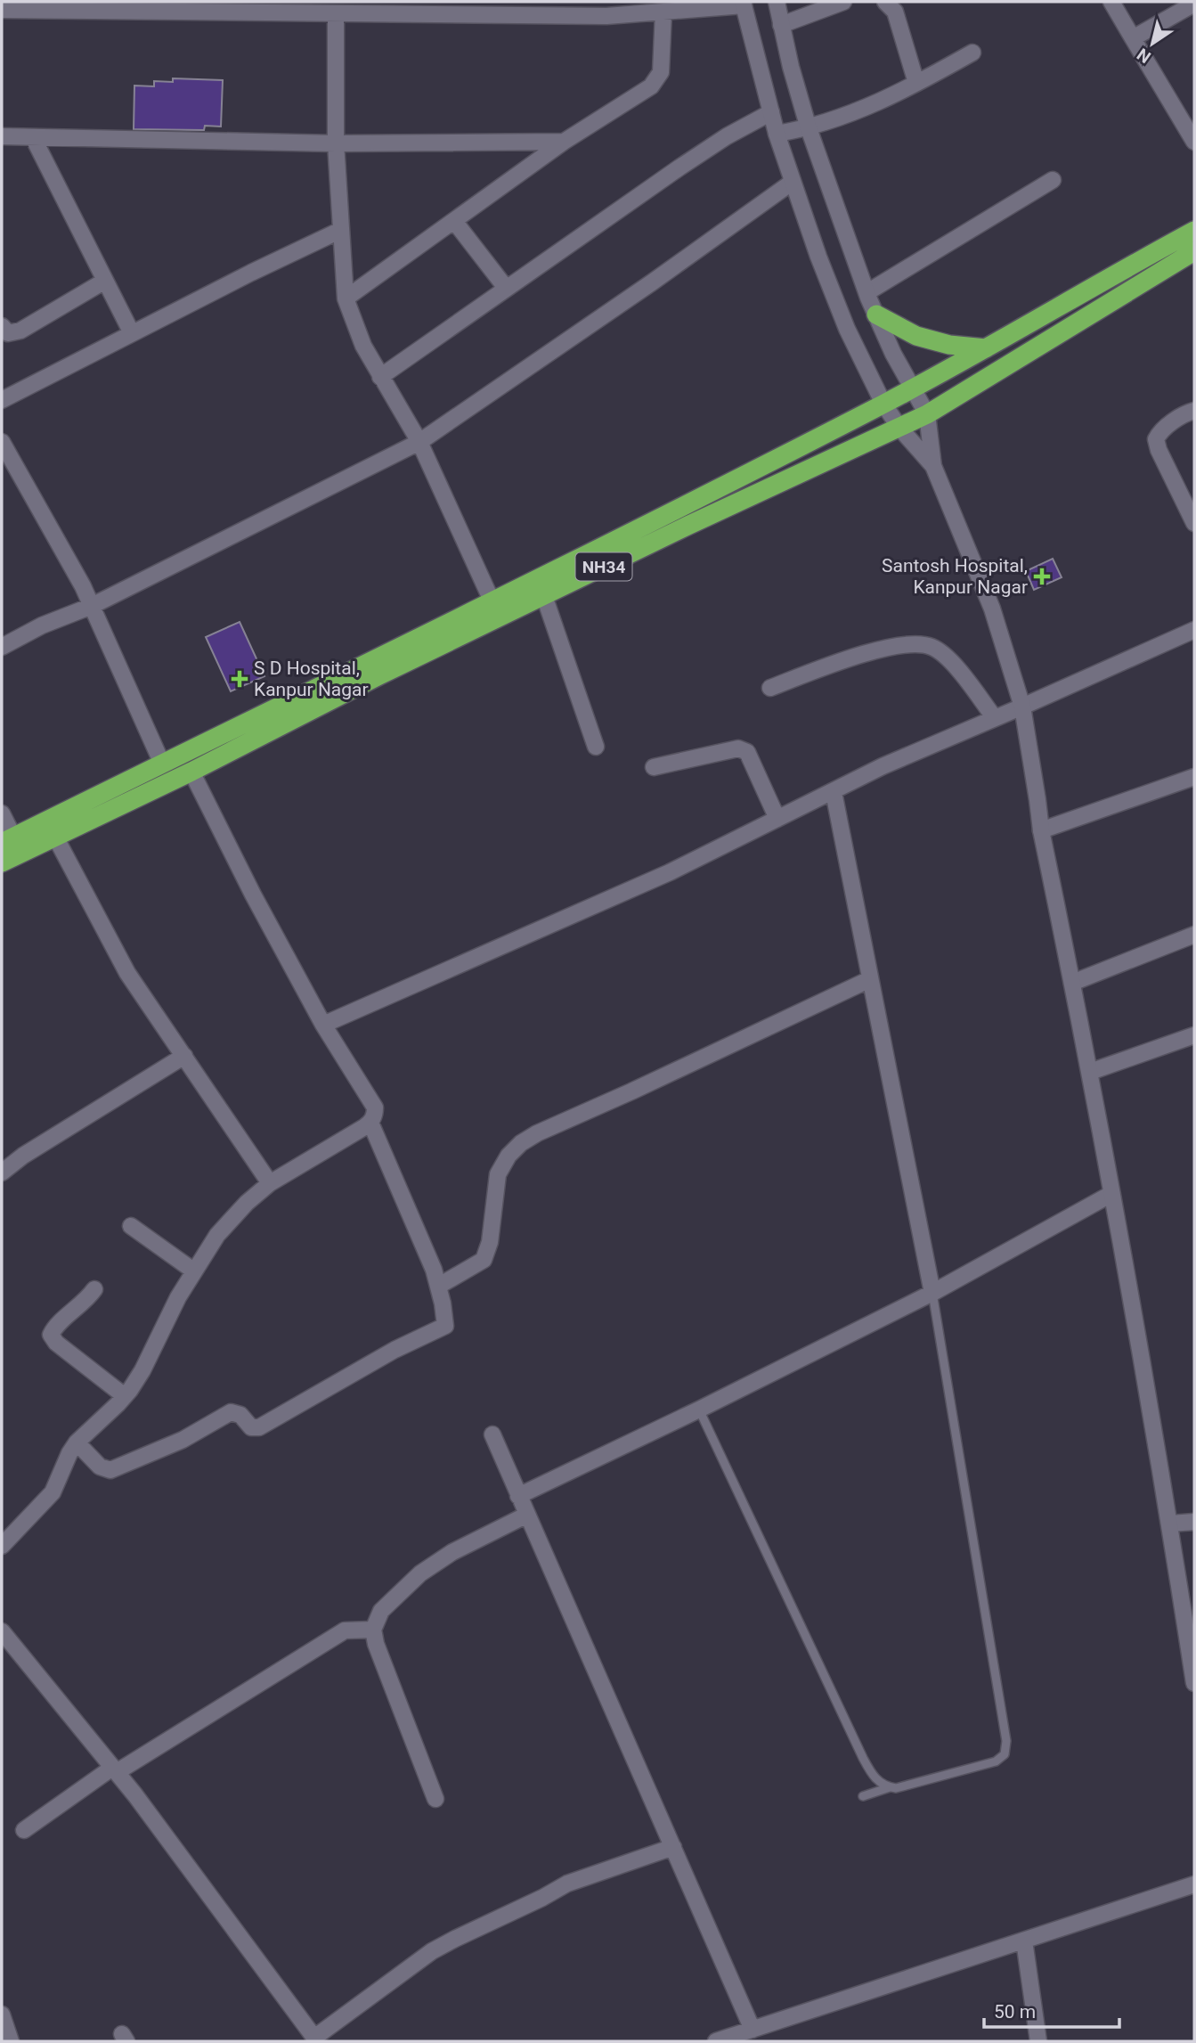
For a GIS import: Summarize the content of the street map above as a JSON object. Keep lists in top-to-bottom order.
{
  "streets": {
    "highway": ["NH34"]
  },
  "places": {
    "health": ["Santosh Hospital, Kanpur Nagar", "S D Hospital, Kanpur Nagar"]
  },
  "scale_bar": "50 m",
  "north": "bottom left"
}
